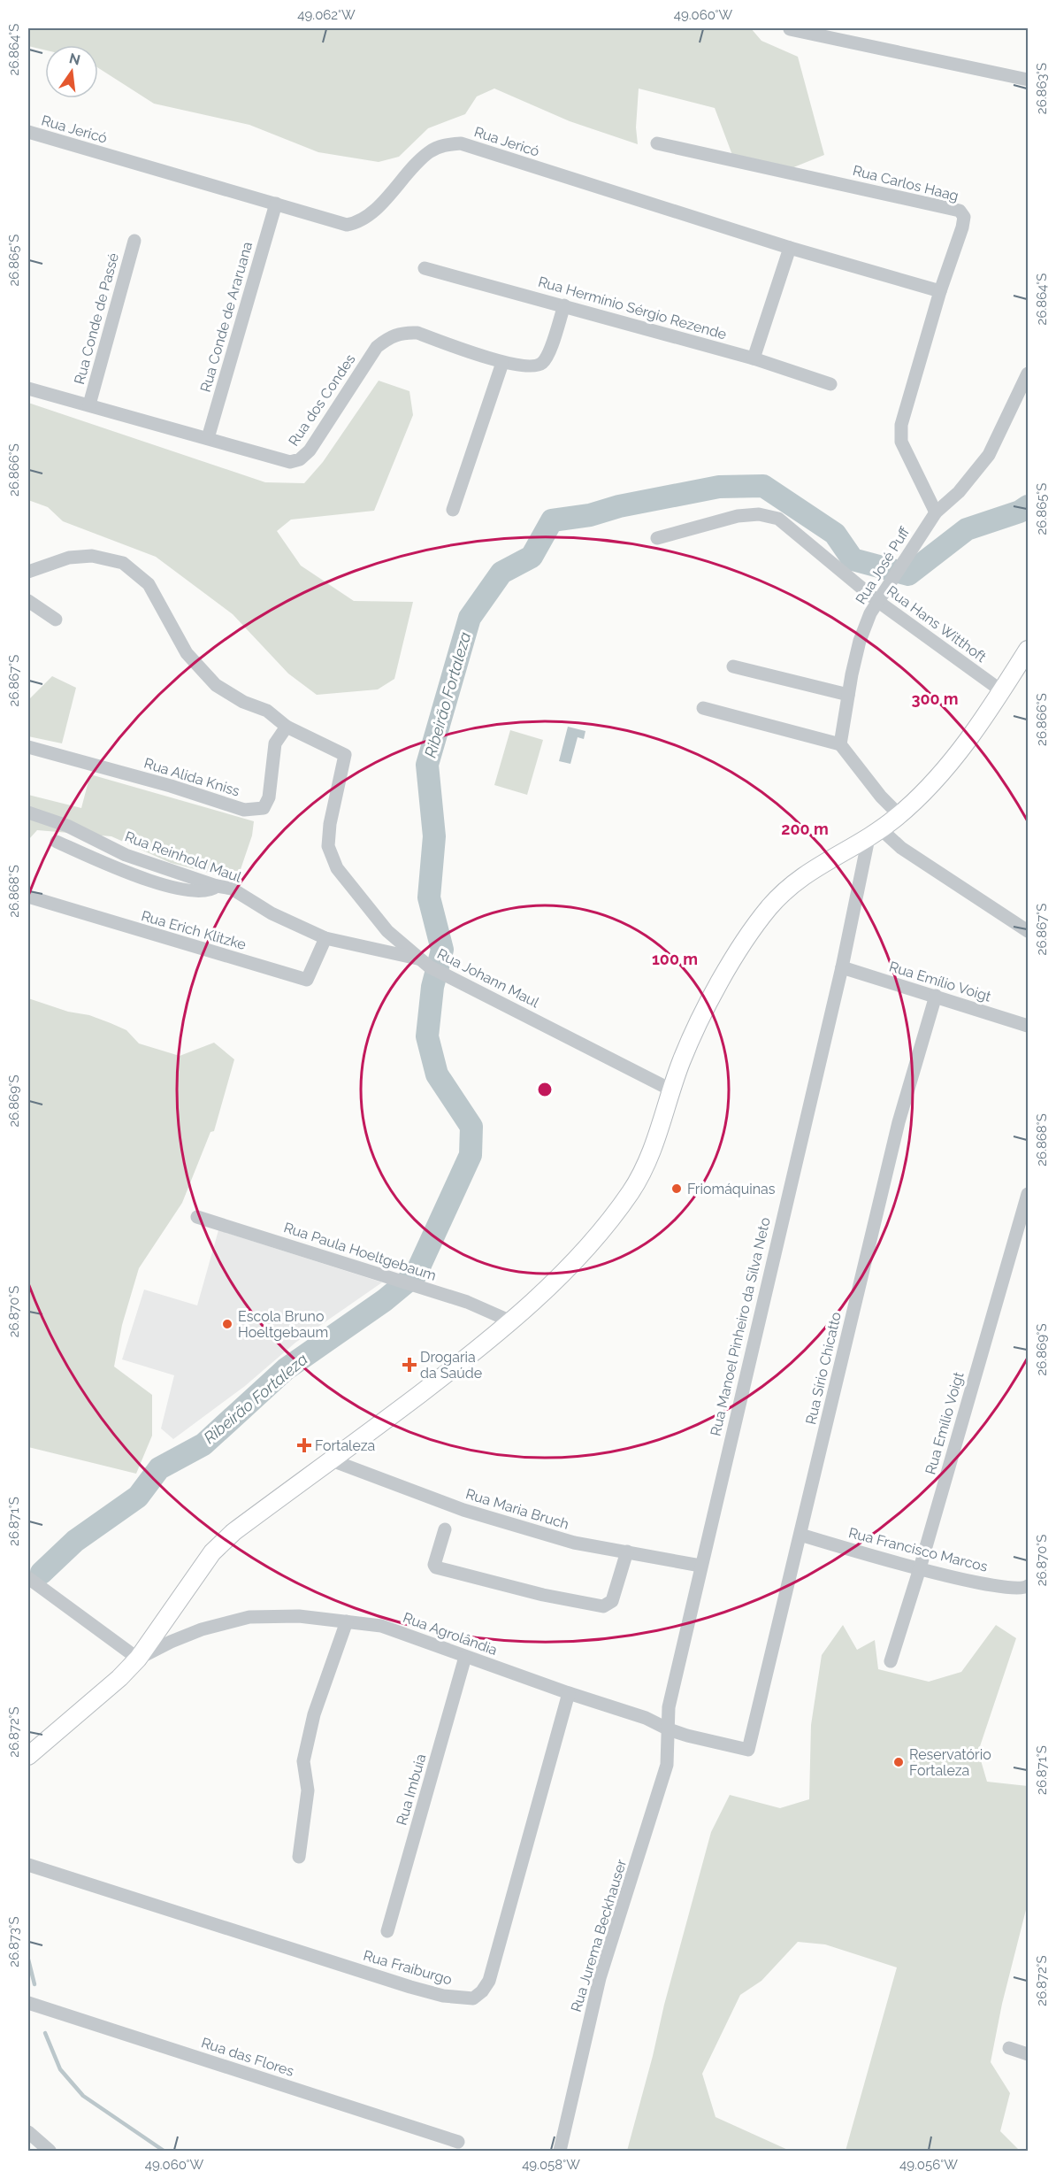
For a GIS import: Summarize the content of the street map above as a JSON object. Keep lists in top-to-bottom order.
{
  "streets": {
    "street": [
      "Rua Jericó",
      "Rua Carlos Haag",
      "Rua Hermínio Sérgio Rezende",
      "Rua Conde de Araruana",
      "Rua Conde de Passé",
      "Rua dos Condes",
      "Rua José Puff",
      "Rua Hans Witthoft",
      "Rua Alida Kniss",
      "Rua Reinhold Maul",
      "Rua Erich Klitzke",
      "Rua Johann Maul",
      "Rua Emílio Voigt",
      "Rua Paula Hoeltgebaum",
      "Rua Manoel Pinheiro da Silva Neto",
      "Rua Sírio Chicatto",
      "Rua Maria Bruch",
      "Rua Francisco Marcos",
      "Rua Agrolândia",
      "Rua Imbuia",
      "Rua Jurema Beckhauser",
      "Rua Fraiburgo",
      "Rua das Flores"
    ]
  },
  "crossings": [
    ["Rua Jericó", "Rua Carlos Haag"],
    ["Rua Jericó", "Rua Conde de Araruana"],
    ["Rua Carlos Haag", "Rua José Puff"],
    ["Rua Hermínio Sérgio Rezende", "Rua dos Condes"],
    ["Rua Conde de Araruana", "Rua dos Condes"],
    ["Rua Conde de Passé", "Rua dos Condes"],
    ["Rua José Puff", "Rua Hans Witthoft"],
    ["Rua Alida Kniss", "Rua Johann Maul"],
    ["Rua Reinhold Maul", "Rua Erich Klitzke"],
    ["Rua Reinhold Maul", "Rua Johann Maul"],
    ["Rua Emílio Voigt", "Rua Manoel Pinheiro da Silva Neto"],
    ["Rua Emílio Voigt", "Rua Sírio Chicatto"],
    ["Rua Emílio Voigt", "Rua Francisco Marcos"],
    ["Rua Manoel Pinheiro da Silva Neto", "Rua Maria Bruch"],
    ["Rua Manoel Pinheiro da Silva Neto", "Rua Agrolândia"],
    ["Rua Manoel Pinheiro da Silva Neto", "Rua Jurema Beckhauser"],
    ["Rua Sírio Chicatto", "Rua Francisco Marcos"],
    ["Rua Sírio Chicatto", "Rua Agrolândia"],
    ["Rua Agrolândia", "Rua Imbuia"],
    ["Rua Agrolândia", "Rua Jurema Beckhauser"],
    ["Rua Agrolândia", "Rua Fraiburgo"]
  ],
  "water": ["Ribeirão Fortaleza"],
  "places": {
    "other": ["Friomáquinas", "Escola Bruno Hoeltgebaum", "Reservatório Fortaleza"],
    "health": ["Drogaria da Saúde", "Fortaleza"]
  },
  "north": "top",
  "coordinates": [
    "49.062°W",
    "49.060°W",
    "26.864°S",
    "26.863°S",
    "26.865°S",
    "26.866°S",
    "26.867°S",
    "26.868°S",
    "26.869°S",
    "26.870°S",
    "26.871°S",
    "26.872°S",
    "26.873°S",
    "49.058°W",
    "49.056°W"
  ],
  "rings": ["300 m", "200 m", "100 m"]
}
